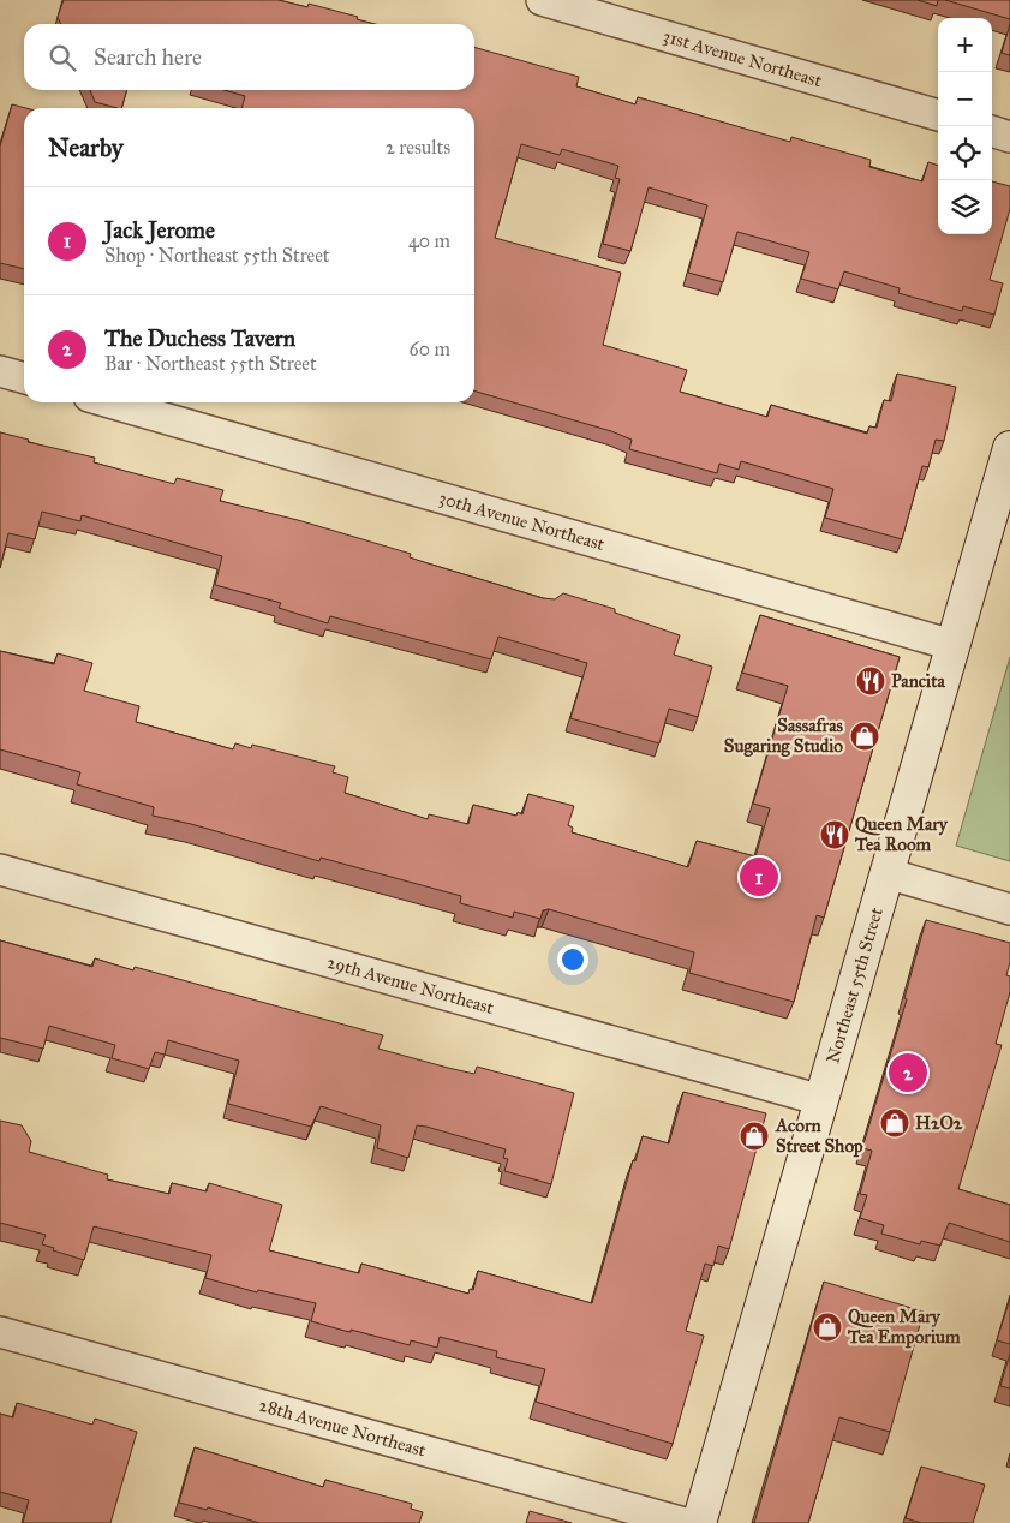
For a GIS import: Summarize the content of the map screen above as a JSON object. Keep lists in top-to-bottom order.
{
  "streets": {
    "main road": ["Northeast 55th Street"],
    "street": [
      "31st Avenue Northeast",
      "30th Avenue Northeast",
      "29th Avenue Northeast",
      "28th Avenue Northeast"
    ]
  },
  "crossings": [
    ["30th Avenue Northeast", "Northeast 55th Street"],
    ["29th Avenue Northeast", "Northeast 55th Street"]
  ],
  "places": {
    "restaurant": ["Pancita", "Queen Mary Tea Room"],
    "shop": [
      "Sassafras Sugaring Studio",
      "H2O2",
      "Acorn Street Shop",
      "Queen Mary Tea Emporium"
    ]
  },
  "page": {
    "map_buttons": ["+", "−"],
    "search": "Search here",
    "heading": ["Nearby", "2 results"],
    "list": [
      {
        "mark": "1",
        "name": "Jack Jerome",
        "note": "Shop · Northeast 55th Street",
        "value": "40 m"
      },
      {
        "mark": "2",
        "name": "The Duchess Tavern",
        "note": "Bar · Northeast 55th Street",
        "value": "60 m"
      }
    ],
    "pins": ["1", "2"]
  }
}
